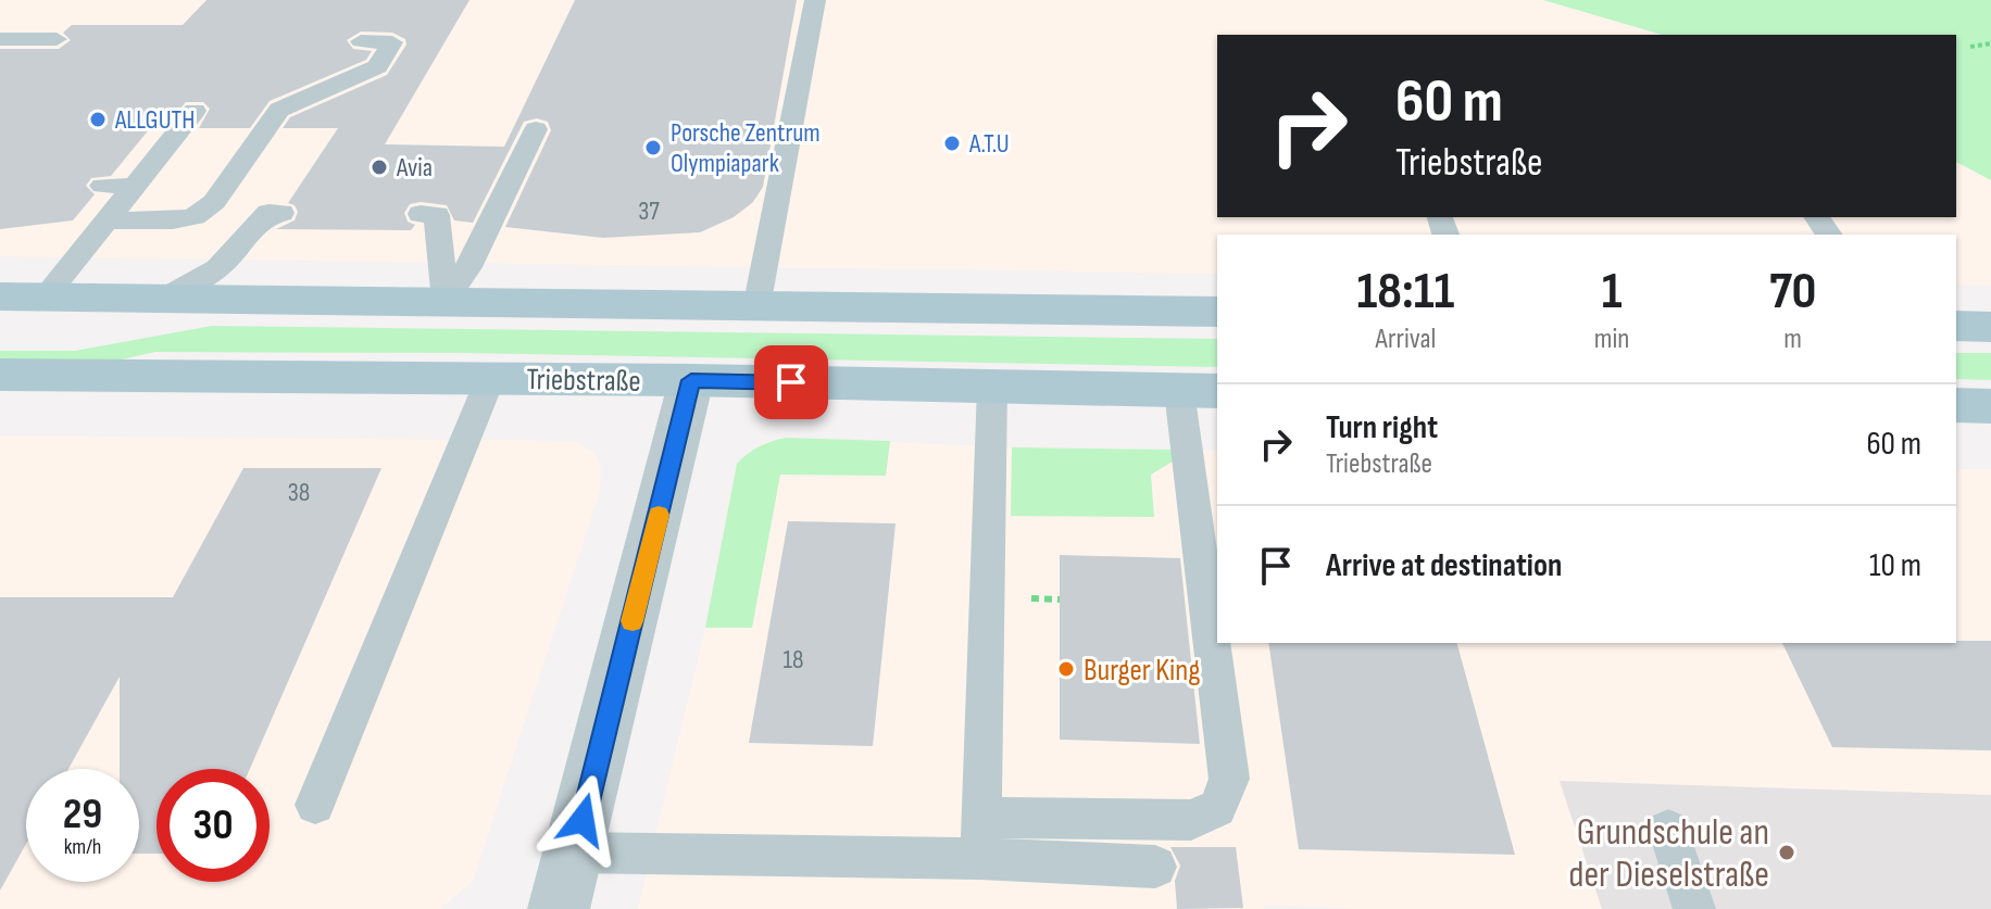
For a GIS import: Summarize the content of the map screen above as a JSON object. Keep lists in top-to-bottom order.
{
  "streets": {
    "main road": ["Triebstraße"]
  },
  "places": [
    "ALLGUTH",
    "A.T.U",
    "Porsche Zentrum Olympiapark",
    "Avia",
    "Burger King",
    "Grundschule an der Dieselstraße"
  ],
  "house_numbers": ["37", "38", "18"],
  "page": {
    "turn": ["60 m", "Triebstraße"],
    "eta": [
      "18:11",
      "Arrival",
      "1",
      "min",
      "70",
      "m"
    ],
    "list": [
      {
        "name": "Turn right",
        "note": "Triebstraße",
        "value": "60 m"
      },
      {
        "name": "Arrive at destination",
        "value": "10 m"
      }
    ],
    "speed": "29 km/h",
    "limit": "30"
  }
}
